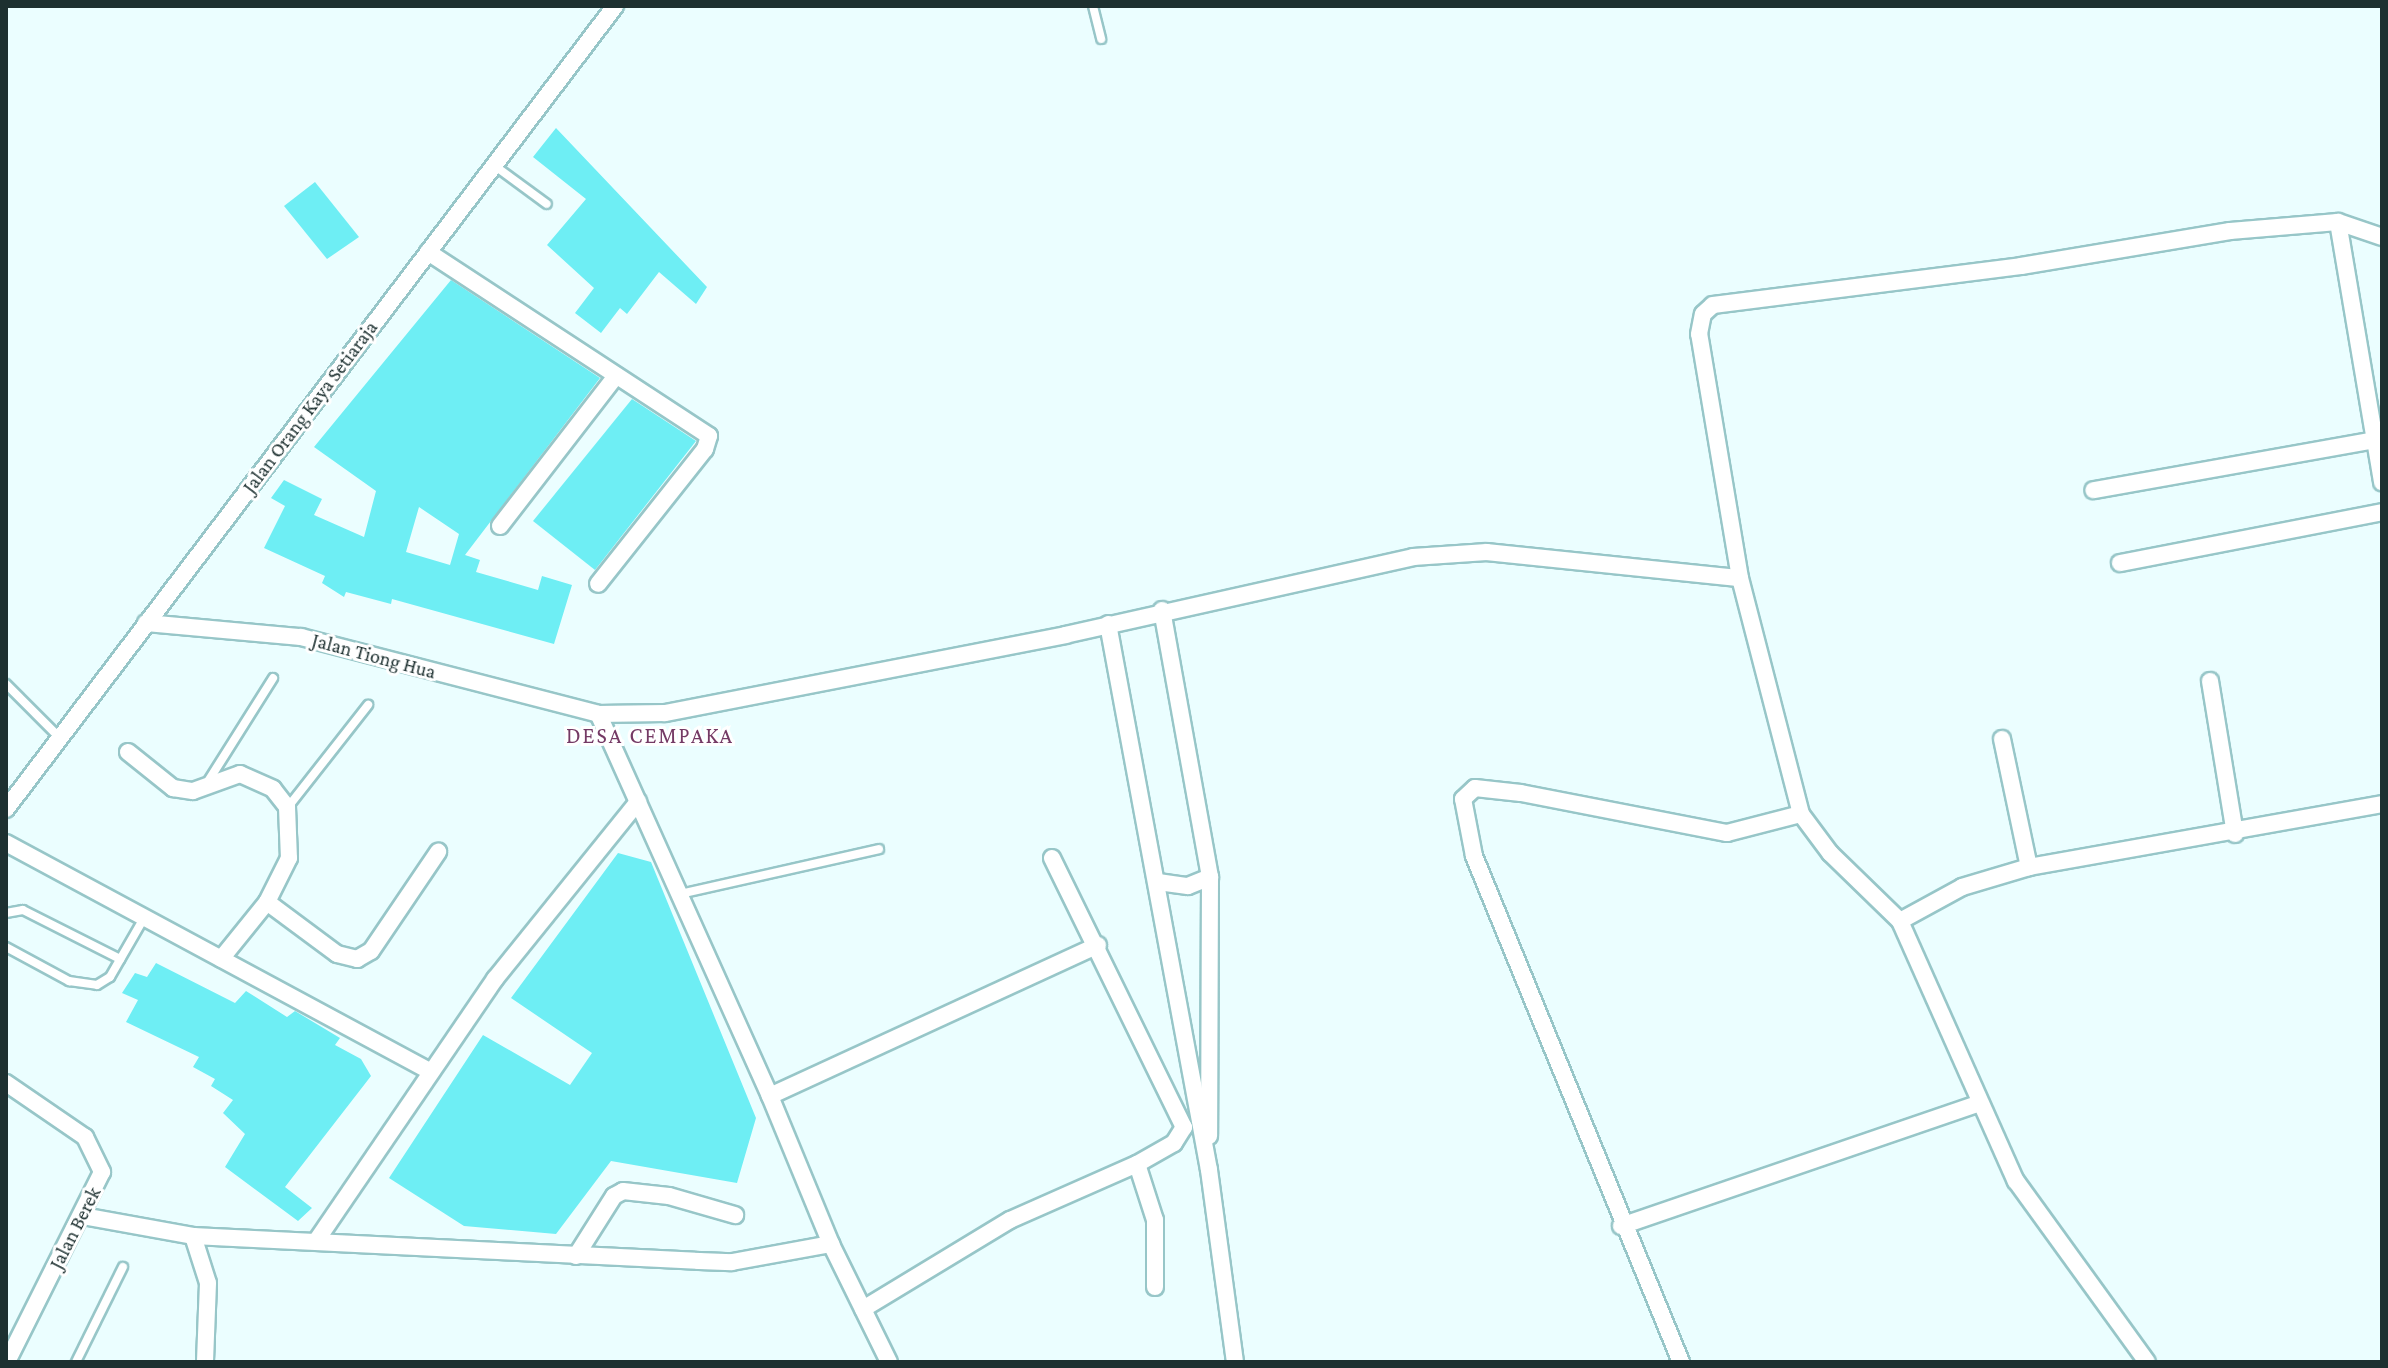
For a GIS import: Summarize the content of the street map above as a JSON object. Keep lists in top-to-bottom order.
{
  "streets": {
    "street": ["Jalan Orang Kaya Setiaraja", "Jalan Tiong Hua", "Jalan Berek"]
  },
  "crossings": [
    ["Jalan Orang Kaya Setiaraja", "Jalan Tiong Hua"]
  ],
  "districts": ["DESA CEMPAKA"]
}
